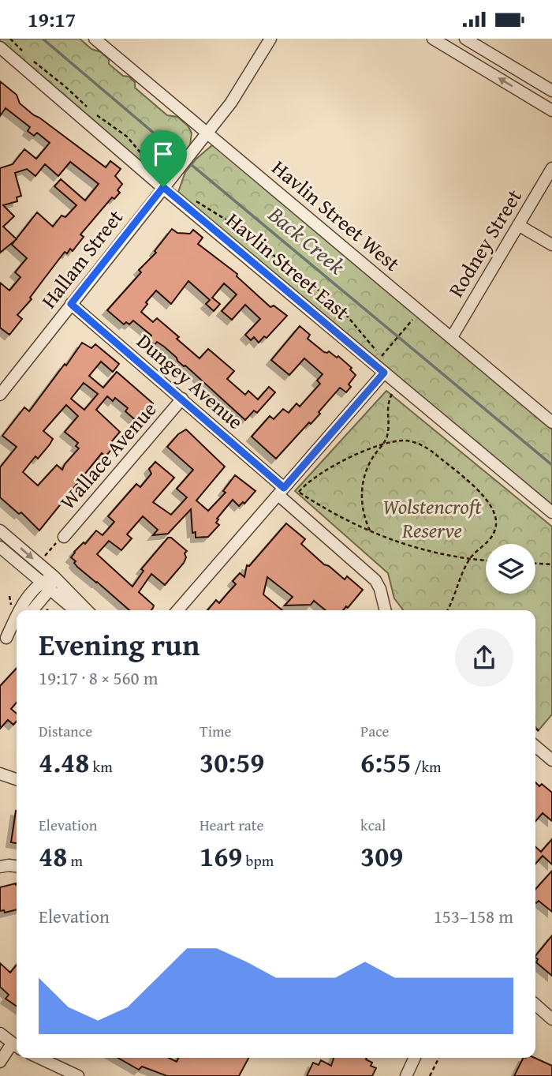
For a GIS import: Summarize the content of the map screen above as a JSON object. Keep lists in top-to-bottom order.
{
  "streets": {
    "street": [
      "Havlin Street West",
      "Rodney Street",
      "Hallam Street",
      "Havlin Street East",
      "Dungey Avenue",
      "Wallace Avenue"
    ]
  },
  "crossings": [
    ["Havlin Street West", "Rodney Street"],
    ["Havlin Street West", "Hallam Street"],
    ["Hallam Street", "Havlin Street East"],
    ["Hallam Street", "Dungey Avenue"],
    ["Dungey Avenue", "Wallace Avenue"]
  ],
  "water": ["Back Creek"],
  "parks": ["Wolstencroft Reserve"],
  "page": {
    "status": "19:17",
    "heading": ["Evening run", "19:17 · 8 × 560 m"],
    "stats": [
      ["Distance", "4.48 km"],
      ["Time", "30:59"],
      ["Pace", "6:55 /km"],
      ["Elevation", "48 m"],
      ["Heart rate", "169 bpm"],
      ["kcal", "309"]
    ],
    "chart": ["Elevation", "153–158 m"]
  }
}
